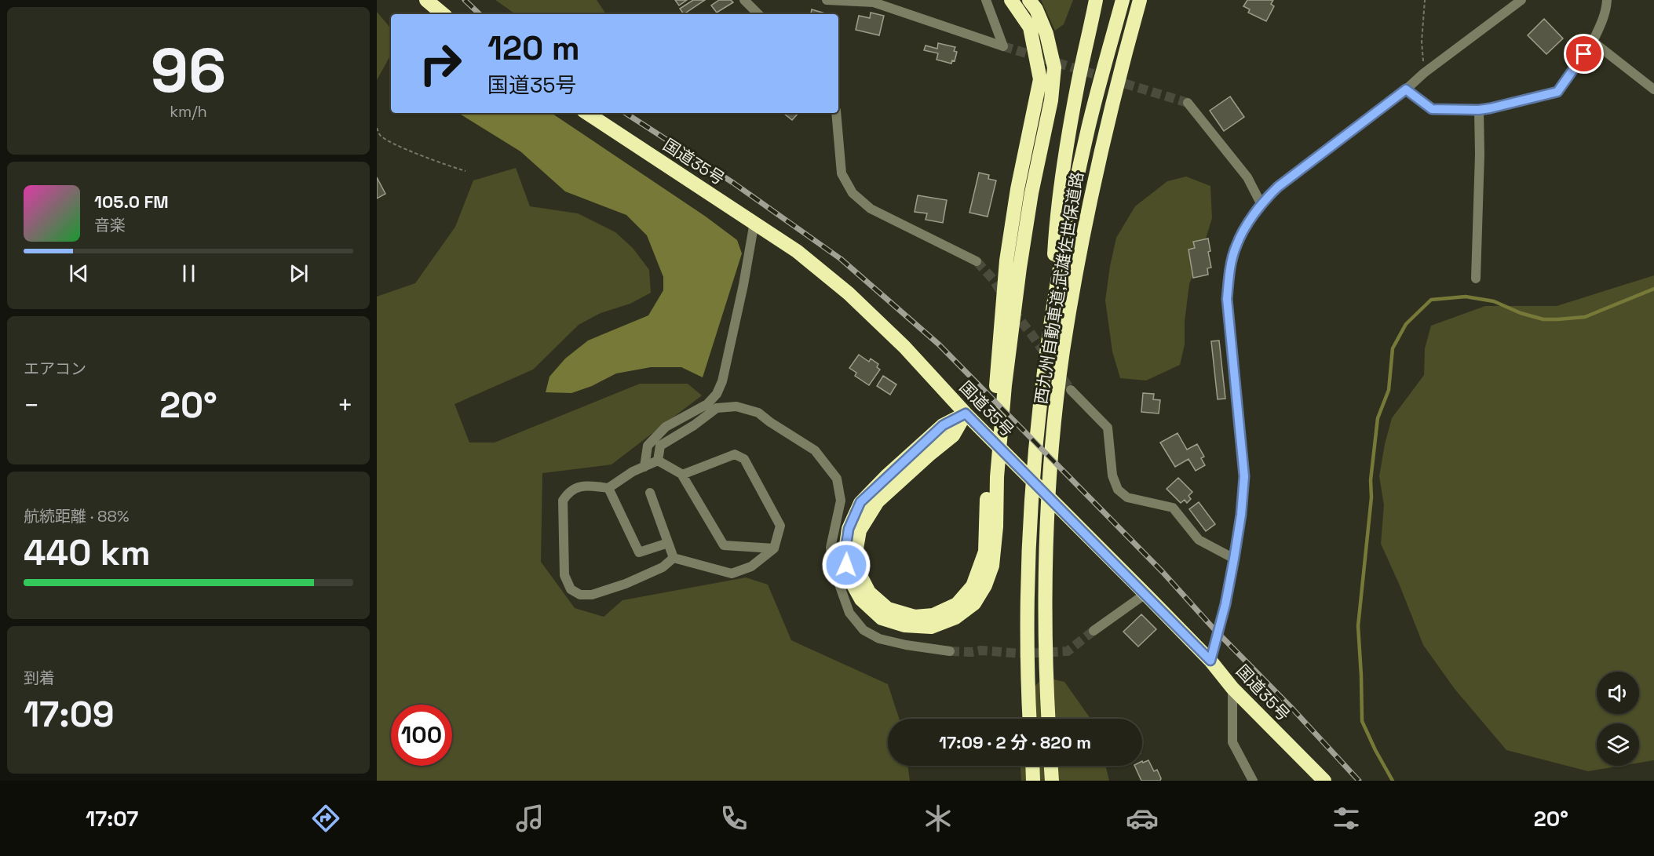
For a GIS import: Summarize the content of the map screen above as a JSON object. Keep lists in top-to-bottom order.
{
  "streets": {
    "highway": ["国道35号", "西九州自動車道;武雄佐世保道路"]
  },
  "page": {
    "tile": [
      ["96", "km/h"],
      "エアコン",
      ["航続距離 · 88%", "440 km"],
      ["到着", "17:09"]
    ],
    "turn": ["120 m", "国道35号"],
    "song": ["105.0 FM", "音楽"],
    "heat": ["−", "20°", "+"],
    "limit": "100",
    "trip": "17:09 · 2 分 · 820 m",
    "tabs": ["17:07", "20°"]
  }
}
